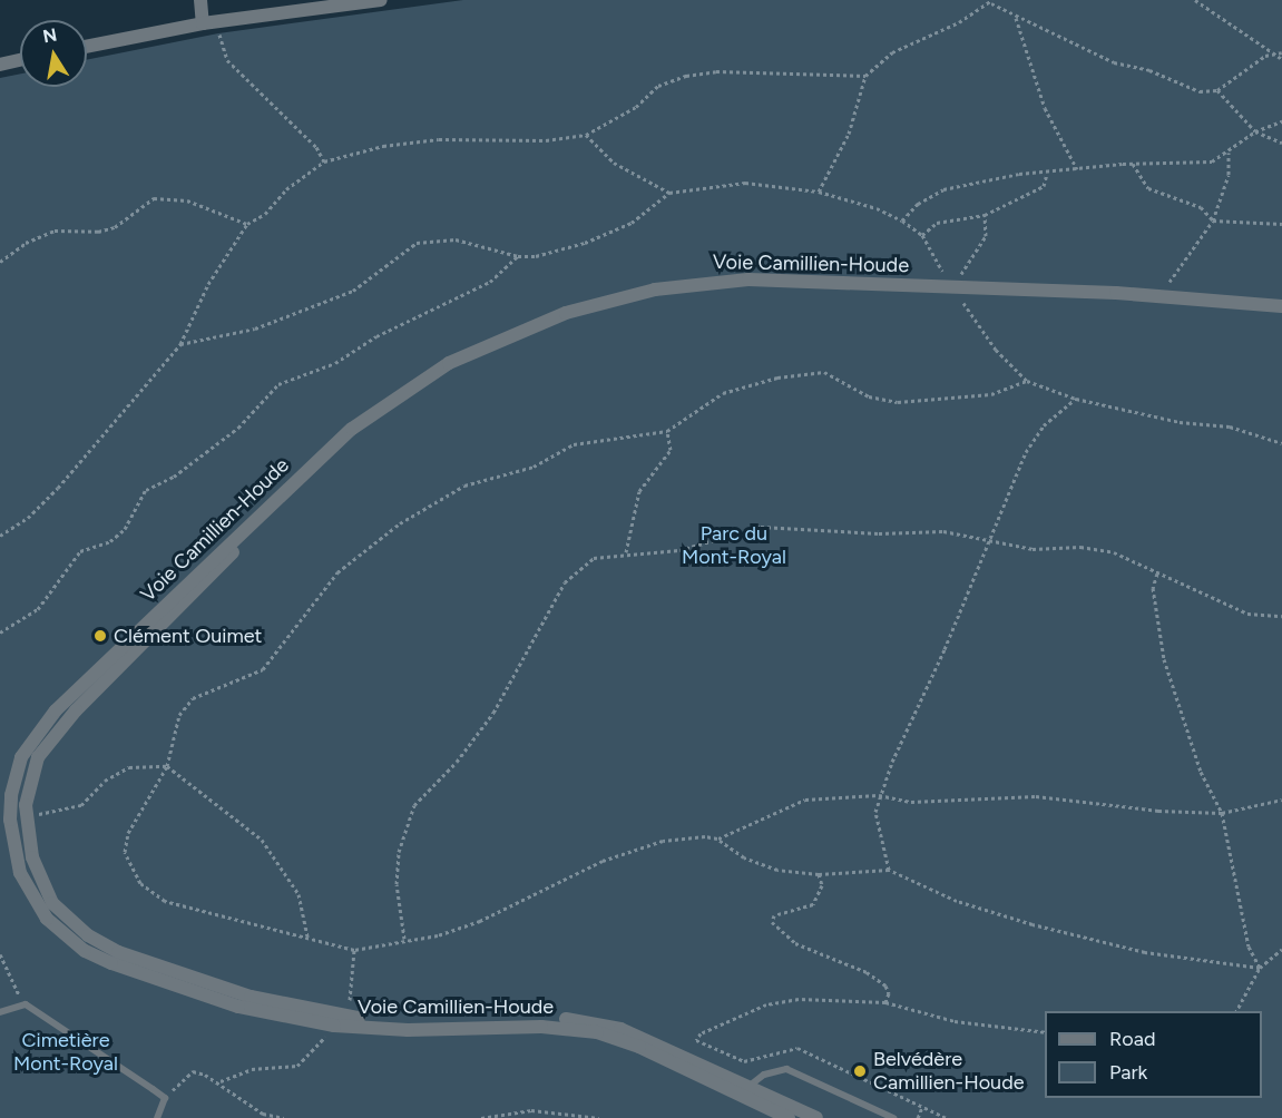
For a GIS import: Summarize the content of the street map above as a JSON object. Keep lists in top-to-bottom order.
{
  "streets": {
    "street": ["Voie Camillien-Houde"]
  },
  "parks": ["Parc du Mont-Royal", "Cimetière Mont-Royal"],
  "places": ["Clément Ouimet", "Belvédère Camillien-Houde"],
  "legend": ["Road", "Park"],
  "north": "top"
}
